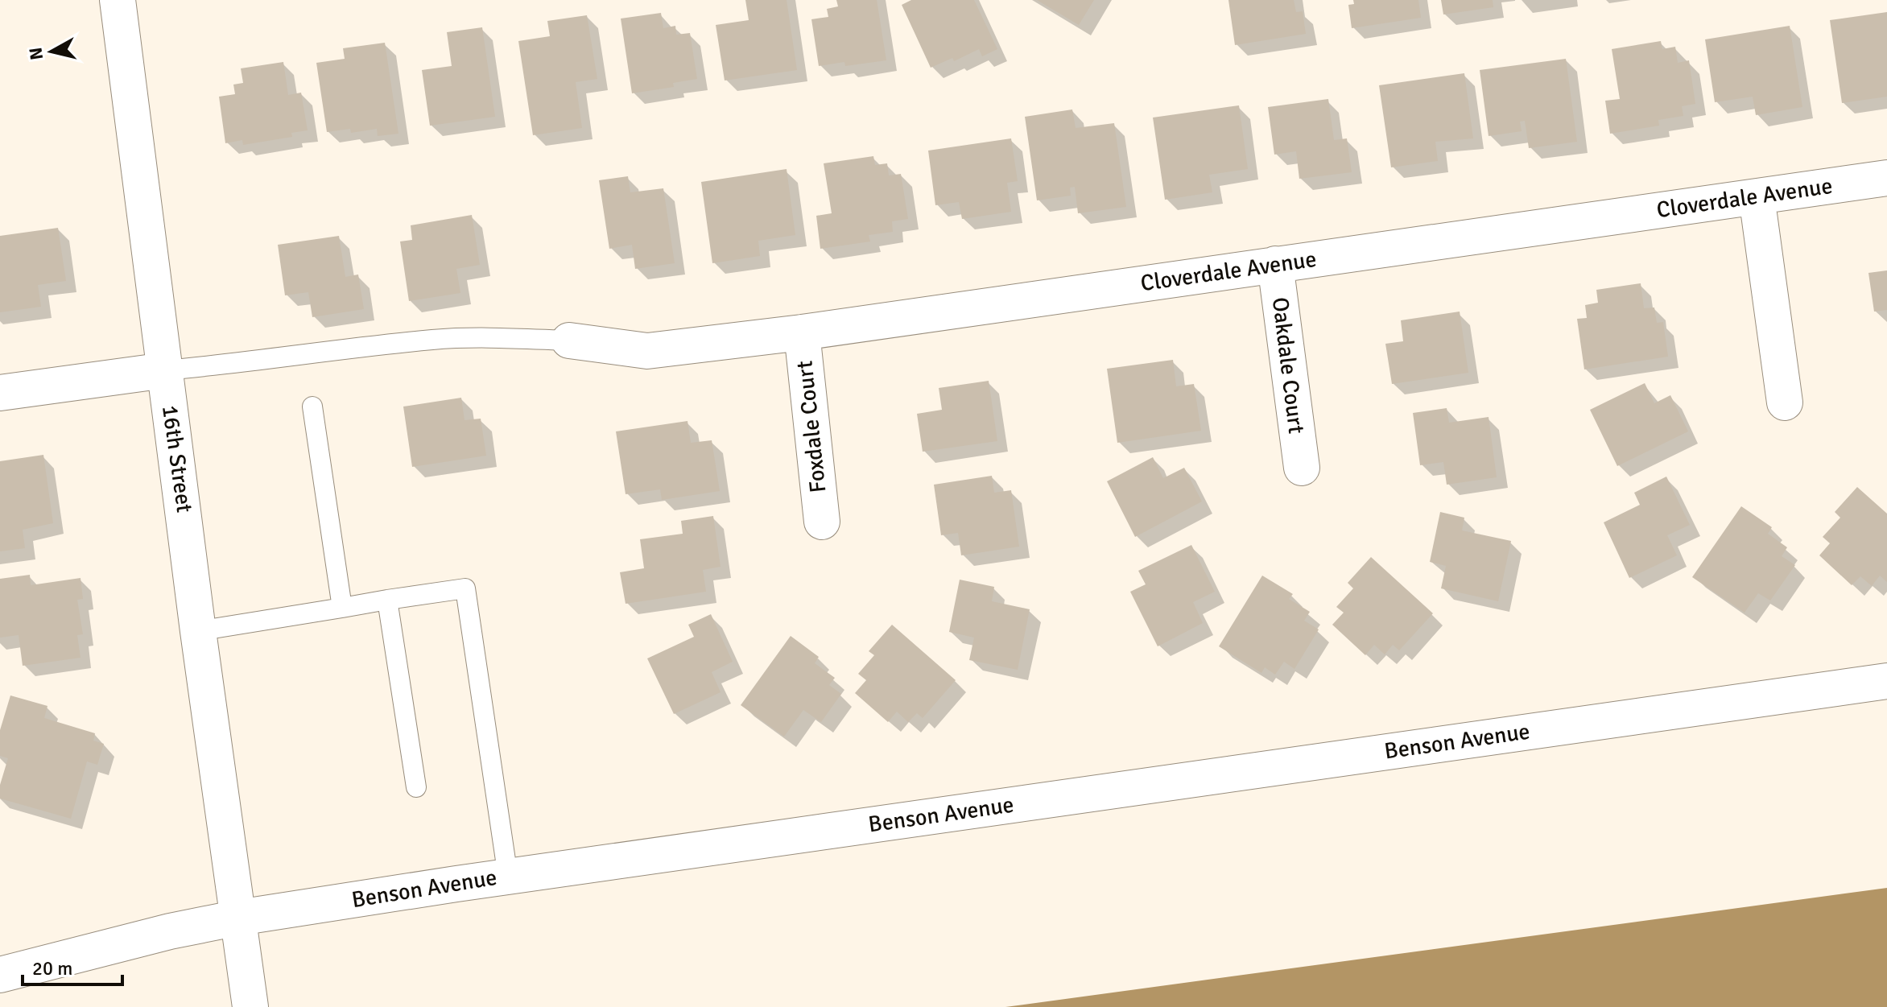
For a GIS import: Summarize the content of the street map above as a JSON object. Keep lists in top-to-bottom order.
{
  "streets": {
    "main road": [
      "Cloverdale Avenue",
      "Oakdale Court",
      "Foxdale Court",
      "16th Street",
      "Benson Avenue"
    ]
  },
  "crossings": [
    ["Cloverdale Avenue", "Oakdale Court"],
    ["Cloverdale Avenue", "Foxdale Court"],
    ["16th Street", "Benson Avenue"]
  ],
  "scale_bar": "20 m",
  "north": "left"
}
